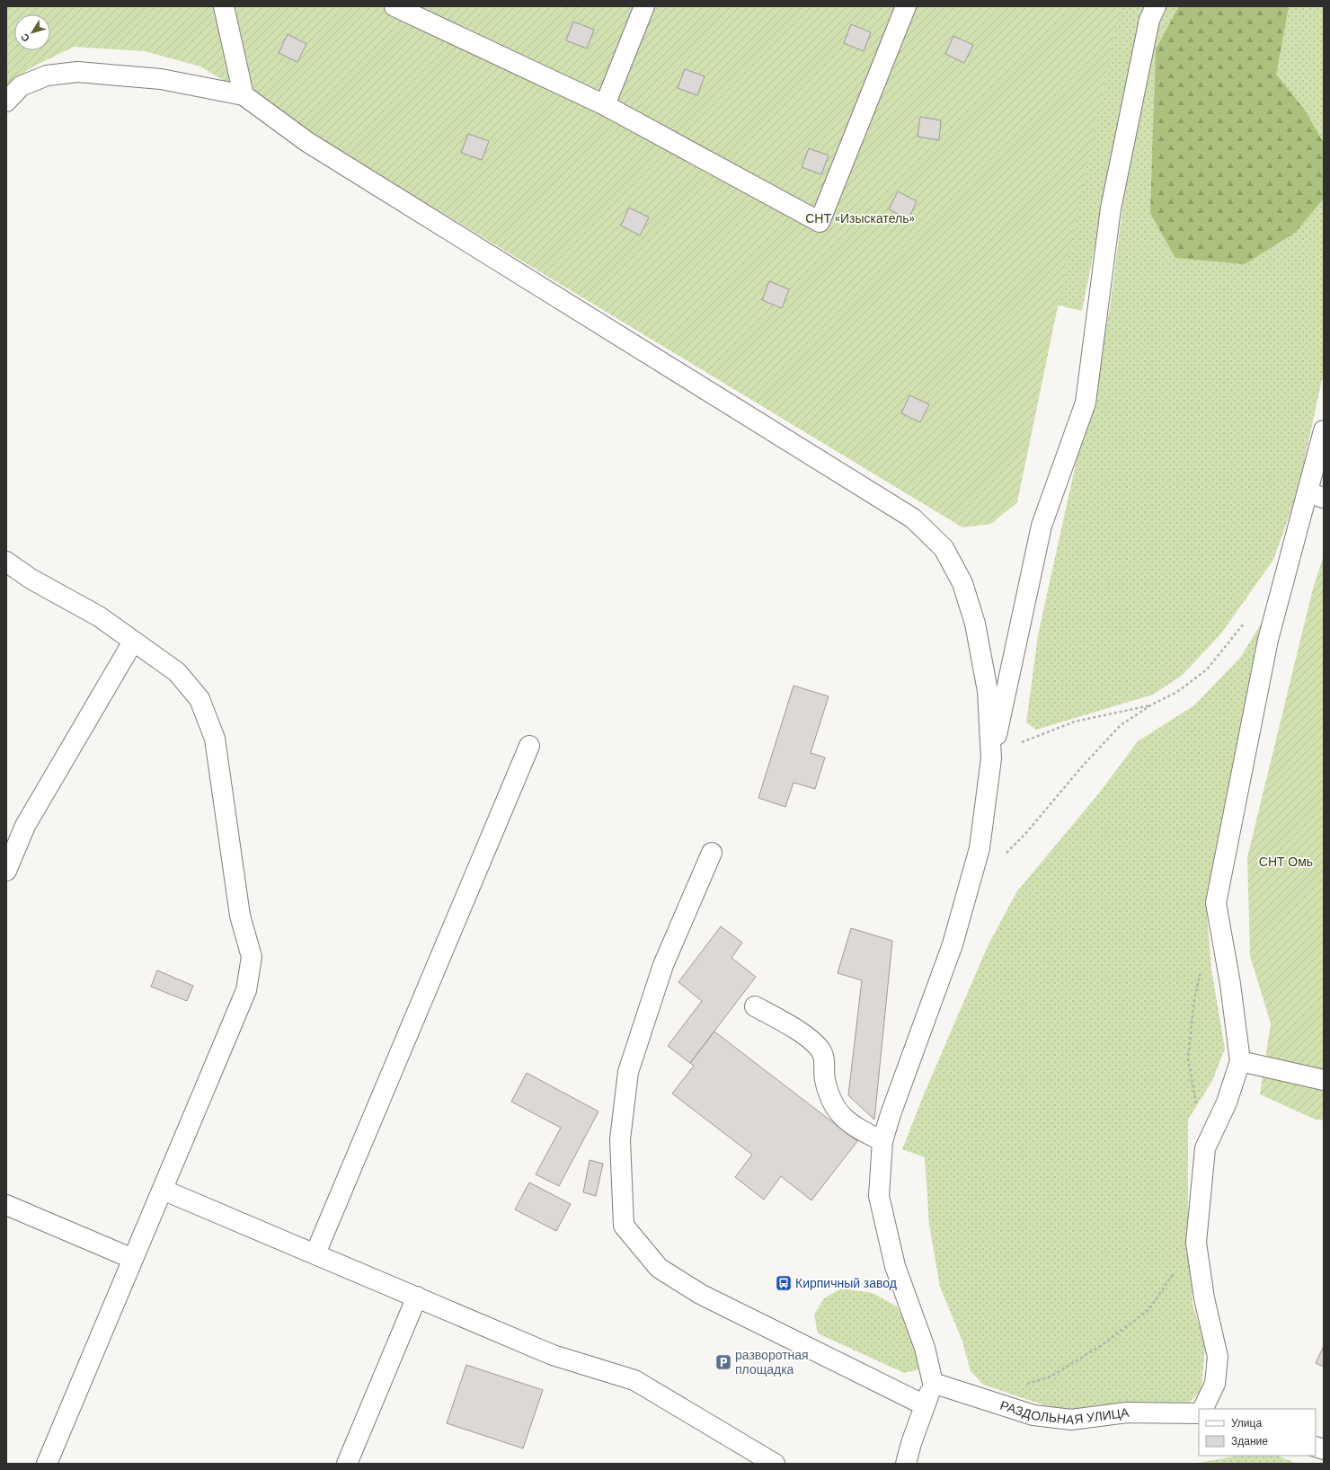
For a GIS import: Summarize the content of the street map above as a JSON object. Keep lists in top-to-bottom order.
{
  "streets": {
    "street": ["РАЗДОЛЬНАЯ УЛИЦА"]
  },
  "parks": ["СНТ «Изыскатель»", "СНТ Омь"],
  "places": {
    "bus stop": ["Кирпичный завод"],
    "parking": ["разворотная площадка"]
  },
  "legend": ["Улица", "Здание"],
  "north": "bottom left"
}
